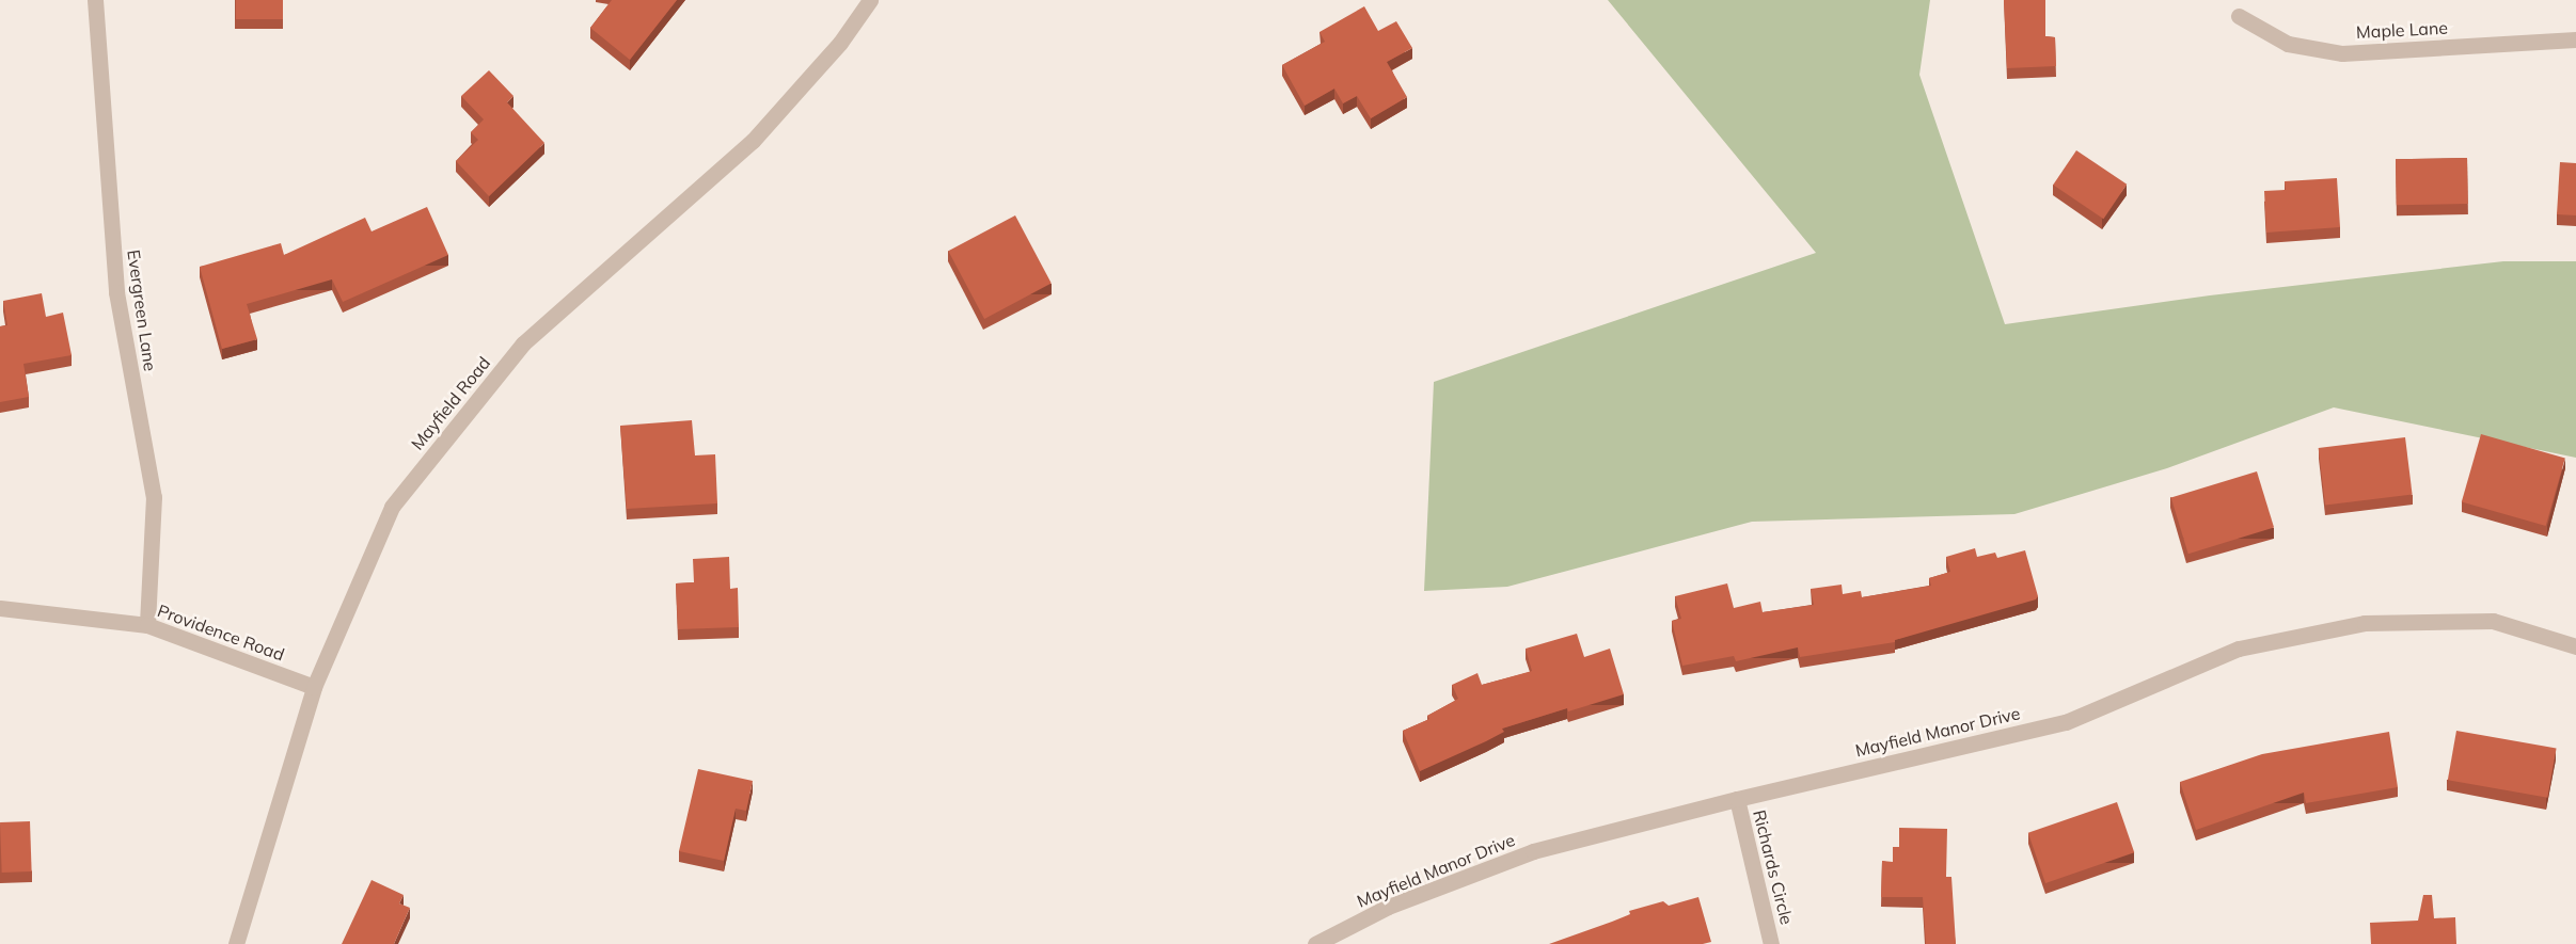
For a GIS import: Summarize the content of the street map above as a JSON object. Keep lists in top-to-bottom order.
{
  "streets": {
    "street": [
      "Maple Lane",
      "Evergreen Lane",
      "Mayfield Road",
      "Providence Road",
      "Mayfield Manor Drive",
      "Richards Circle"
    ]
  },
  "crossings": [
    ["Evergreen Lane", "Providence Road"],
    ["Mayfield Road", "Providence Road"],
    ["Mayfield Manor Drive", "Richards Circle"]
  ]
}
